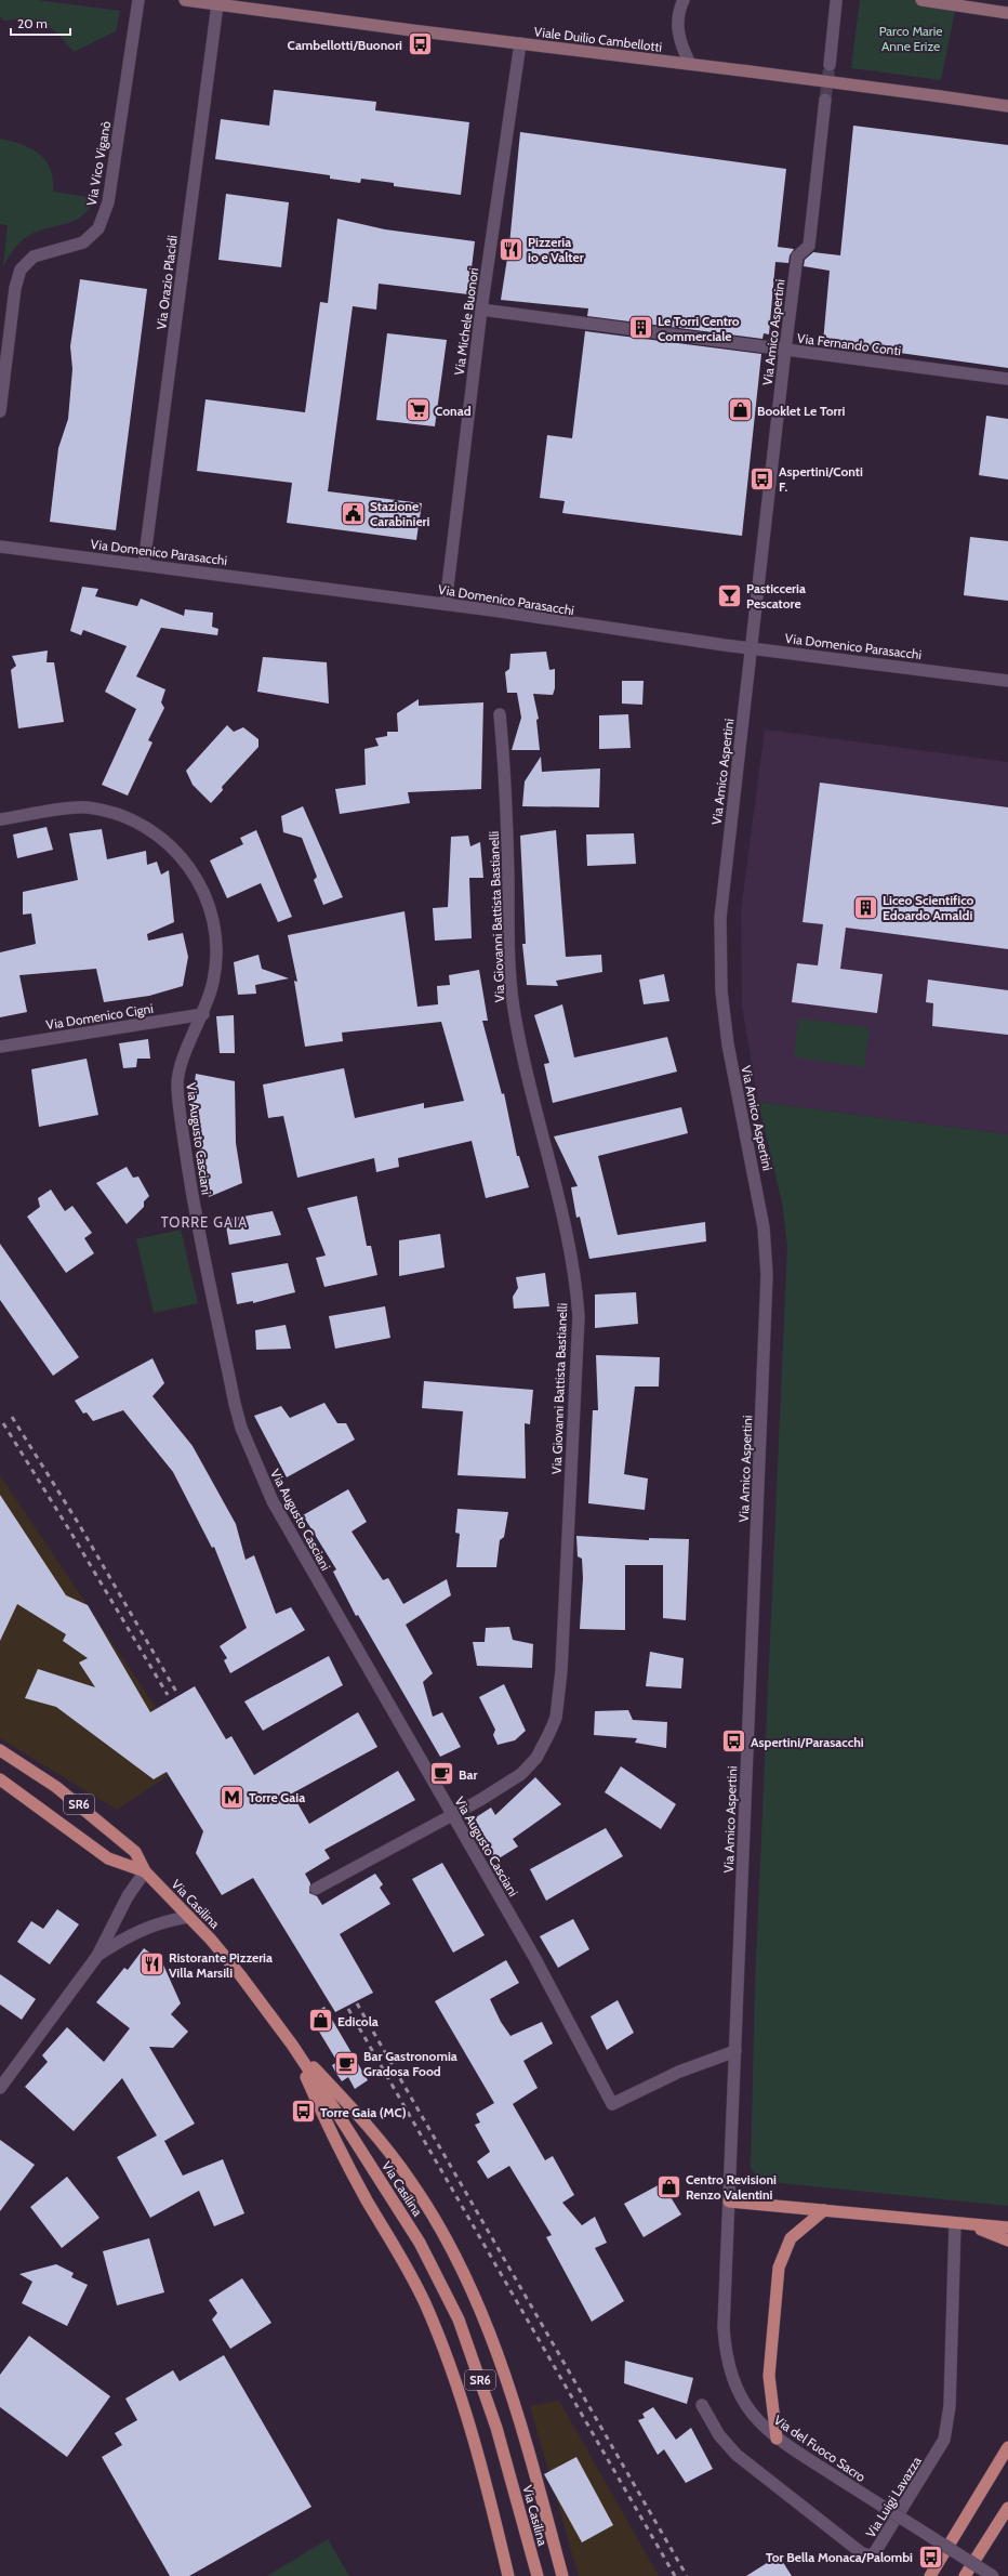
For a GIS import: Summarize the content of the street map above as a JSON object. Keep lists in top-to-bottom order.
{
  "streets": {
    "main road": ["Viale Duilio Cambellotti", "SR6", "Via Casilina"],
    "street": [
      "Via Vico Viganò",
      "Via Orazio Placidi",
      "Via Michele Buonori",
      "Via Amico Aspertini",
      "Via Fernando Conti",
      "Via Domenico Parasacchi",
      "Via Giovanni Battista Bastianelli",
      "Via Domenico Cigni",
      "Via Augusto Casciani",
      "Via del Fuoco Sacro",
      "Via Luigi Lavazza"
    ]
  },
  "crossings": [
    ["Viale Duilio Cambellotti", "Via Orazio Placidi"],
    ["Viale Duilio Cambellotti", "Via Michele Buonori"],
    ["Via Orazio Placidi", "Via Domenico Parasacchi"],
    ["Via Michele Buonori", "Via Fernando Conti"],
    ["Via Michele Buonori", "Via Domenico Parasacchi"],
    ["Via Amico Aspertini", "Via Fernando Conti"],
    ["Via Amico Aspertini", "Via Domenico Parasacchi"],
    ["Via Amico Aspertini", "Via Augusto Casciani"],
    ["Via Amico Aspertini", "Via del Fuoco Sacro"],
    ["Via Giovanni Battista Bastianelli", "Via Augusto Casciani"],
    ["Via Domenico Cigni", "Via Augusto Casciani"]
  ],
  "districts": ["TORRE GAIA"],
  "parks": ["Parco Marie Anne Erize"],
  "places": {
    "bus stop": [
      "Cambellotti/Buonori",
      "Aspertini/Conti F.",
      "Aspertini/Parasacchi",
      "Torre Gaia (MC)",
      "Tor Bella Monaca/Palombi"
    ],
    "restaurant": ["Pizzeria io e Valter", "Ristorante Pizzeria Villa Marsili"],
    "building": ["Le Torri Centro Commerciale", "Liceo Scientifico Edoardo Amaldi"],
    "supermarket": ["Conad"],
    "shop": ["Booklet Le Torri", "Edicola", "Centro Revisioni Renzo Valentini"],
    "public building": ["Stazione Carabinieri"],
    "bar": ["Pasticceria Pescatore"],
    "cafe": ["Bar", "Bar Gastronomia Gradosa Food"],
    "metro station": ["Torre Gaia"]
  },
  "scale_bar": "20 m"
}
